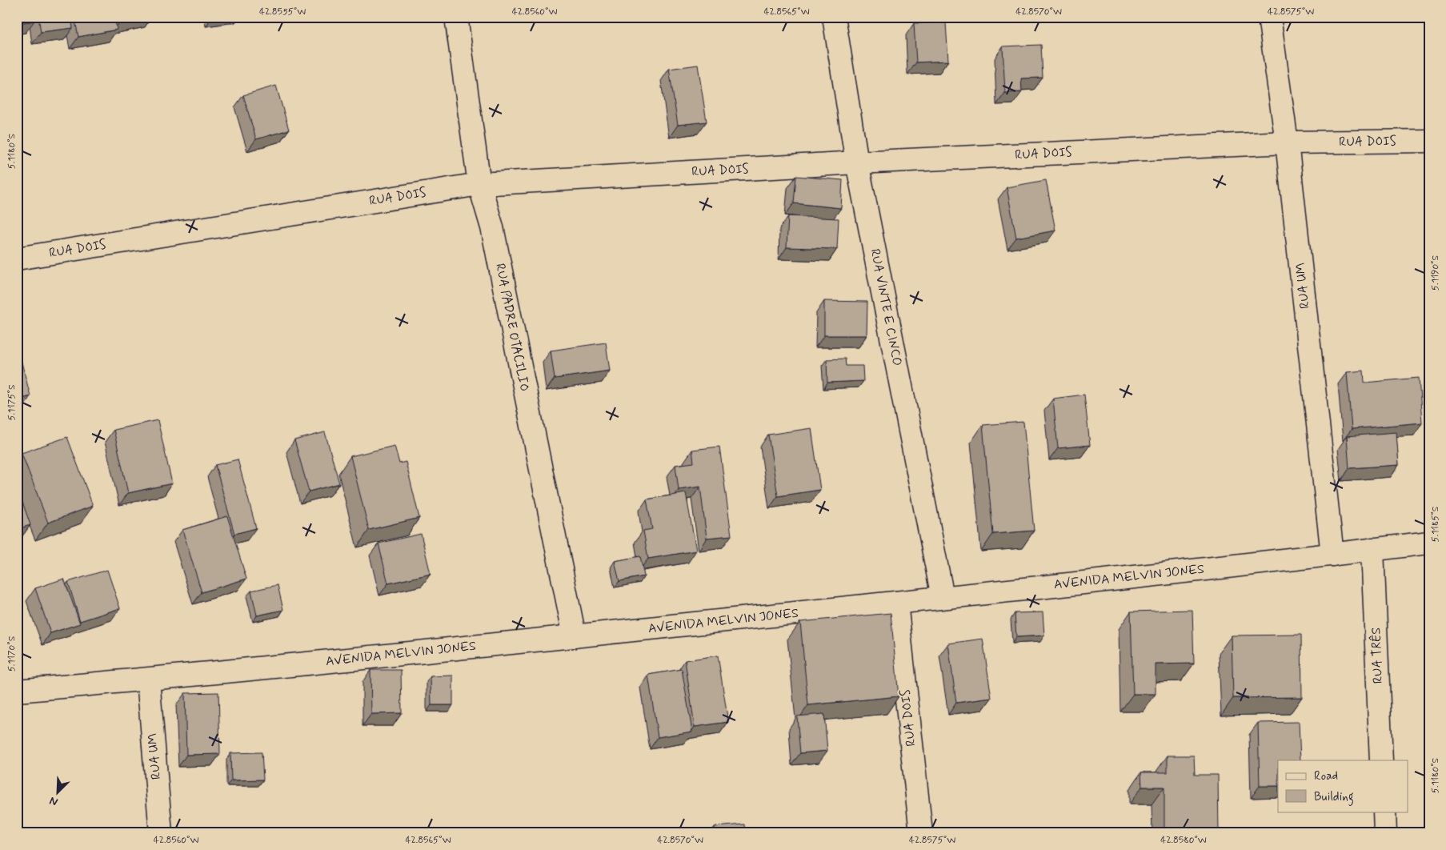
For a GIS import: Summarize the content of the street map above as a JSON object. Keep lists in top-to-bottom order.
{
  "streets": {
    "street": [
      "RUA DOIS",
      "RUA UM",
      "RUA VINTE E CINCO",
      "RUA PADRE OTACILIO",
      "AVENIDA MELVIN JONES",
      "RUA TRÊS"
    ]
  },
  "crossings": [
    ["RUA DOIS", "RUA UM"],
    ["RUA DOIS", "RUA VINTE E CINCO"],
    ["RUA DOIS", "RUA PADRE OTACILIO"],
    ["RUA DOIS", "AVENIDA MELVIN JONES"],
    ["RUA UM", "AVENIDA MELVIN JONES"],
    ["RUA VINTE E CINCO", "AVENIDA MELVIN JONES"],
    ["RUA PADRE OTACILIO", "AVENIDA MELVIN JONES"],
    ["AVENIDA MELVIN JONES", "RUA TRÊS"]
  ],
  "legend": ["Road", "Building"],
  "north": "bottom left",
  "coordinates": [
    "42.8555°W",
    "42.8560°W",
    "42.8565°W",
    "42.8570°W",
    "42.8575°W",
    "5.1180°S",
    "5.1190°S",
    "5.1175°S",
    "5.1185°S",
    "5.1170°S",
    "42.8580°W"
  ]
}
